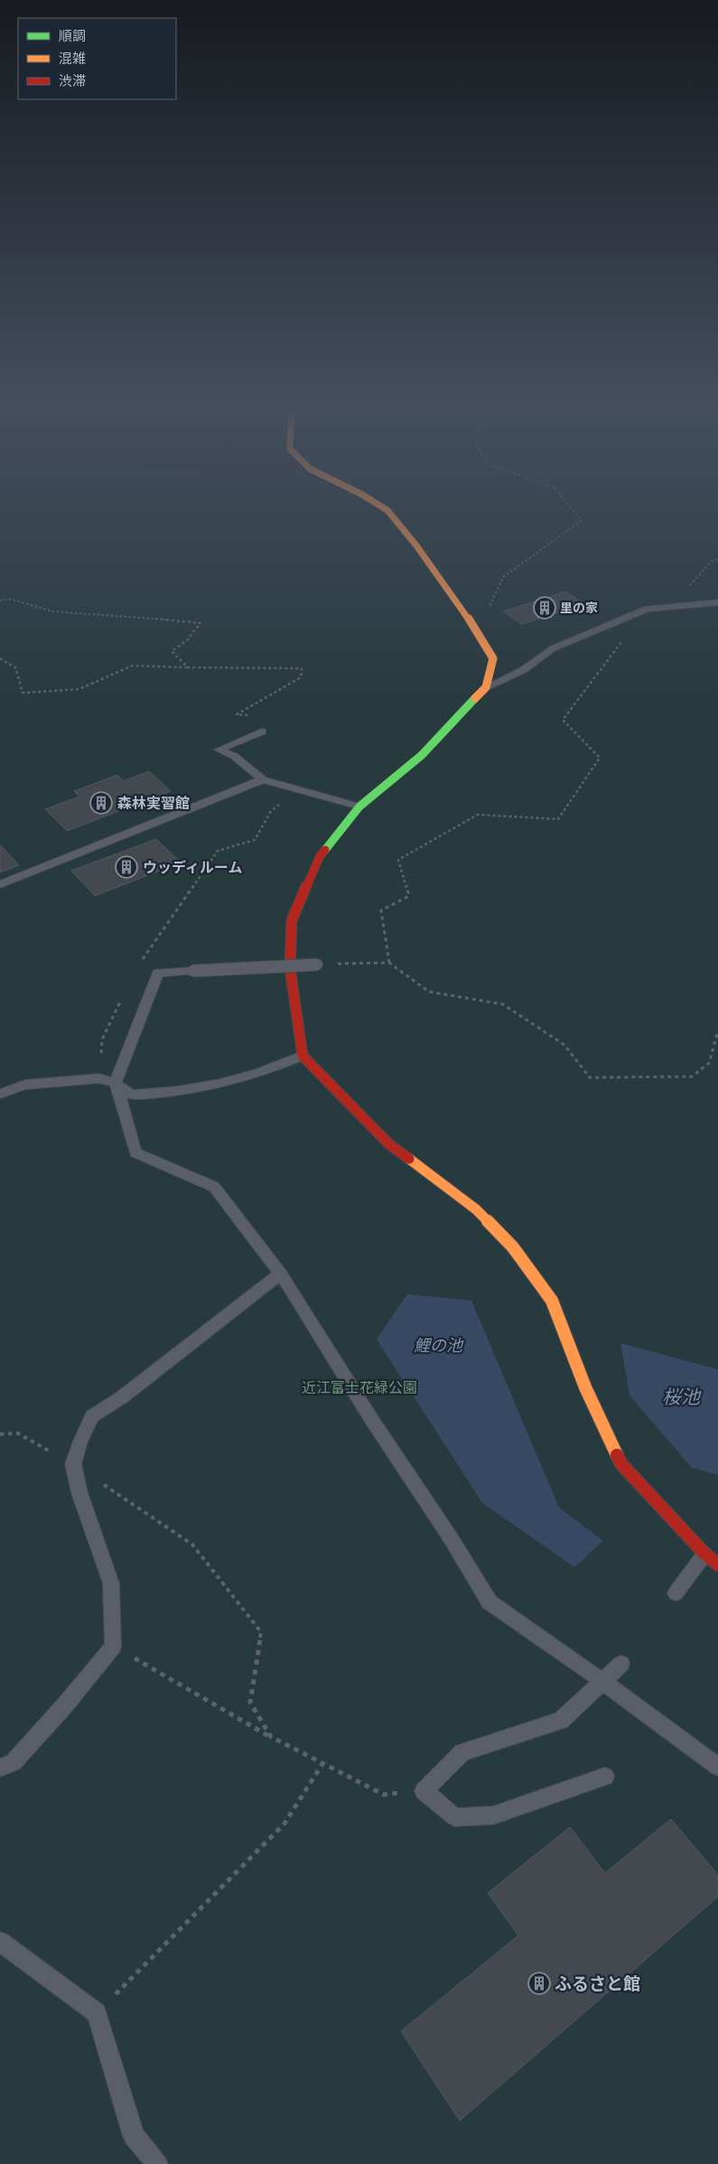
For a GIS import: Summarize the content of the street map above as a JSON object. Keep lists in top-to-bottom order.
{
  "water": ["鯉の池", "桜池"],
  "parks": ["近江富士花緑公園"],
  "places": {
    "building": [
      "里の家",
      "森林実習館",
      "ウッディルーム",
      "ふるさと館"
    ]
  },
  "legend": ["順調", "混雑", "渋滞"]
}
